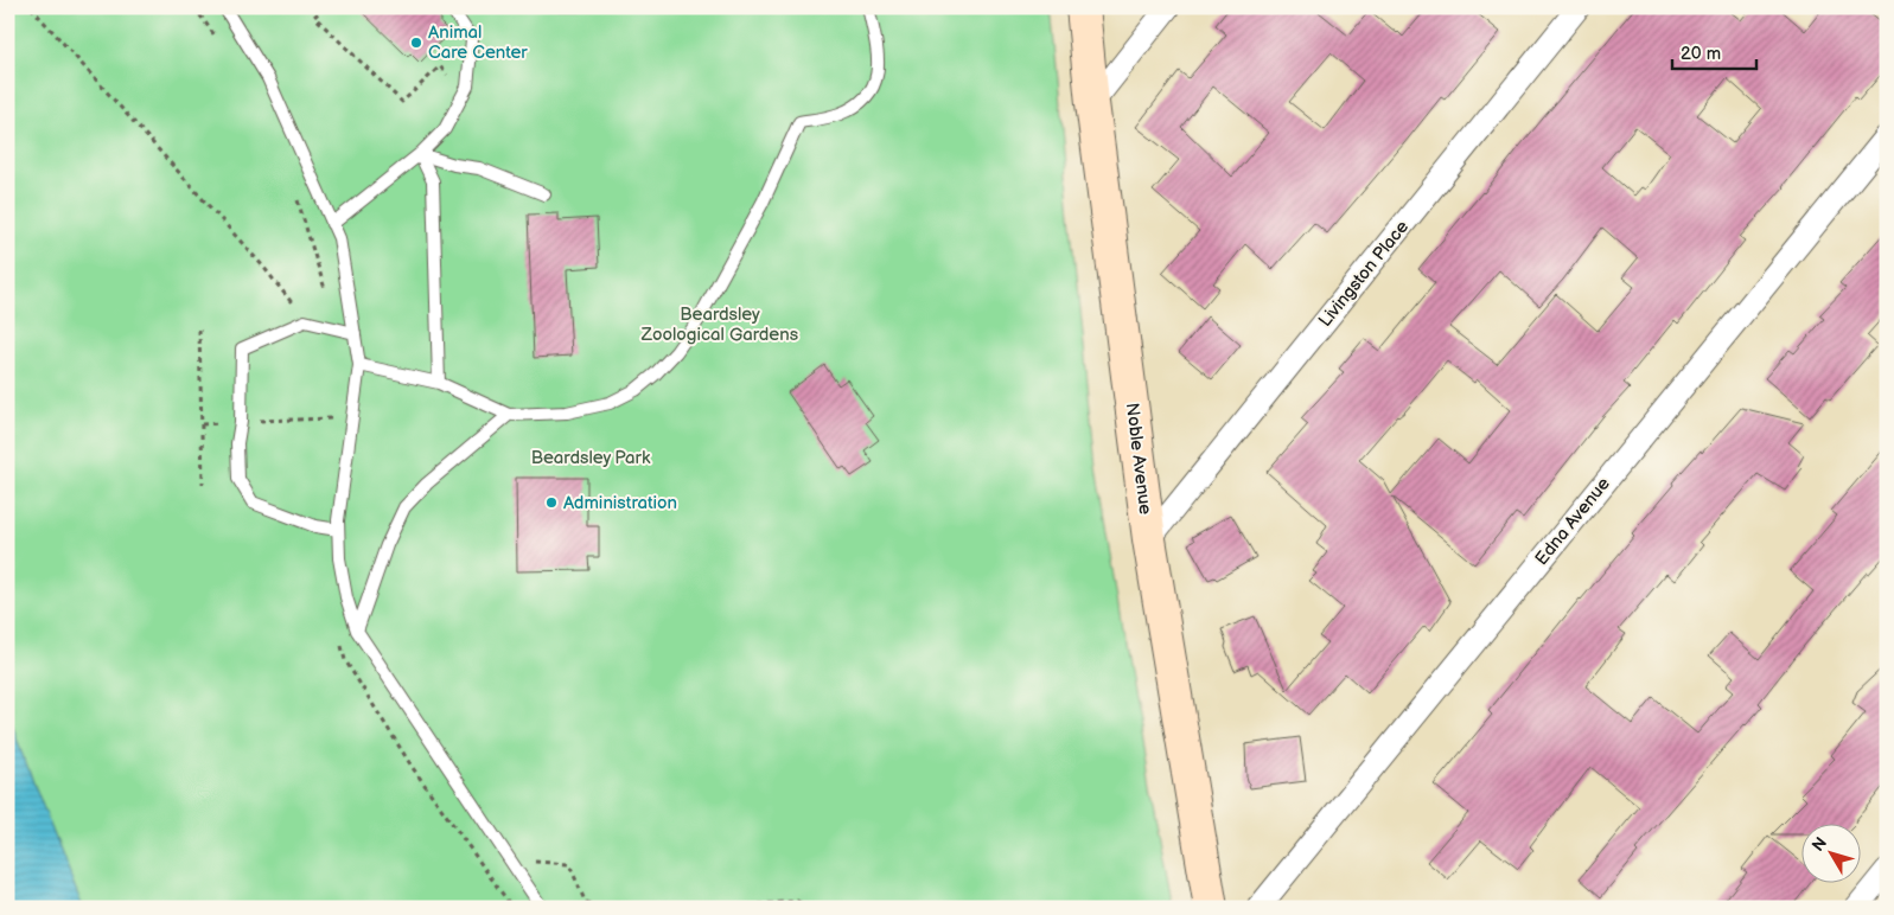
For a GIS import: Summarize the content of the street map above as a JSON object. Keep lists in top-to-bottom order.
{
  "streets": {
    "main road": ["Noble Avenue"],
    "street": ["Livingston Place", "Edna Avenue"]
  },
  "crossings": [
    ["Livingston Place", "Noble Avenue"]
  ],
  "parks": ["Beardsley Zoological Gardens", "Beardsley Park"],
  "places": ["Animal Care Center", "Administration"],
  "scale_bar": "20 m",
  "north": "top left"
}
